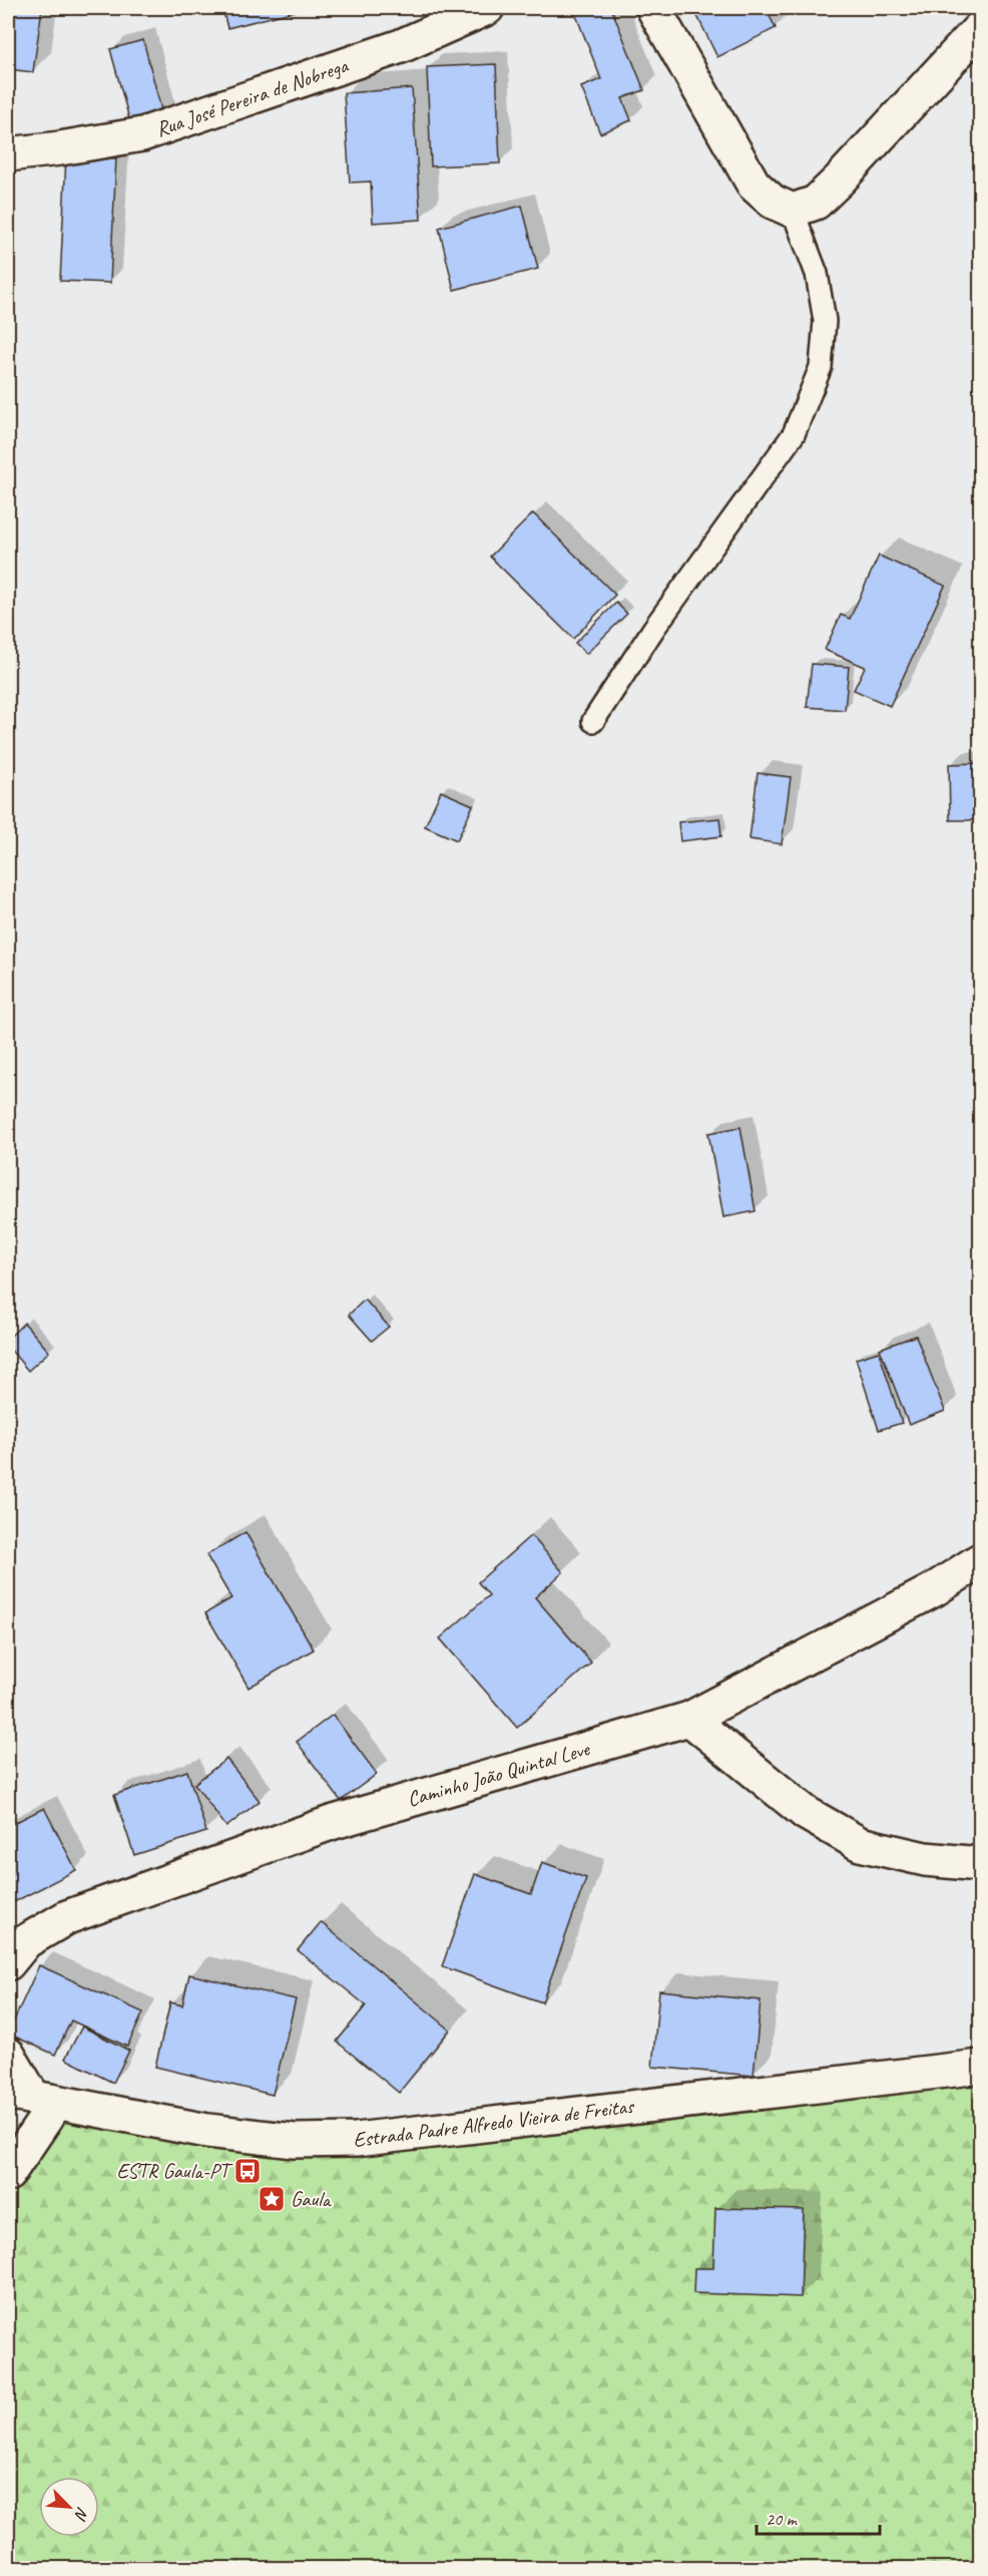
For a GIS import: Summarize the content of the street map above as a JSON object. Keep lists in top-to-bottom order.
{
  "streets": {
    "street": ["Rua José Pereira de Nobrega", "Caminho João Quintal Leve", "Estrada Padre Alfredo Vieira de Freitas"]
  },
  "places": {
    "bus stop": ["ESTR Gaula-PT"],
    "place": ["Gaula"]
  },
  "scale_bar": "20 m",
  "north": "bottom right"
}
